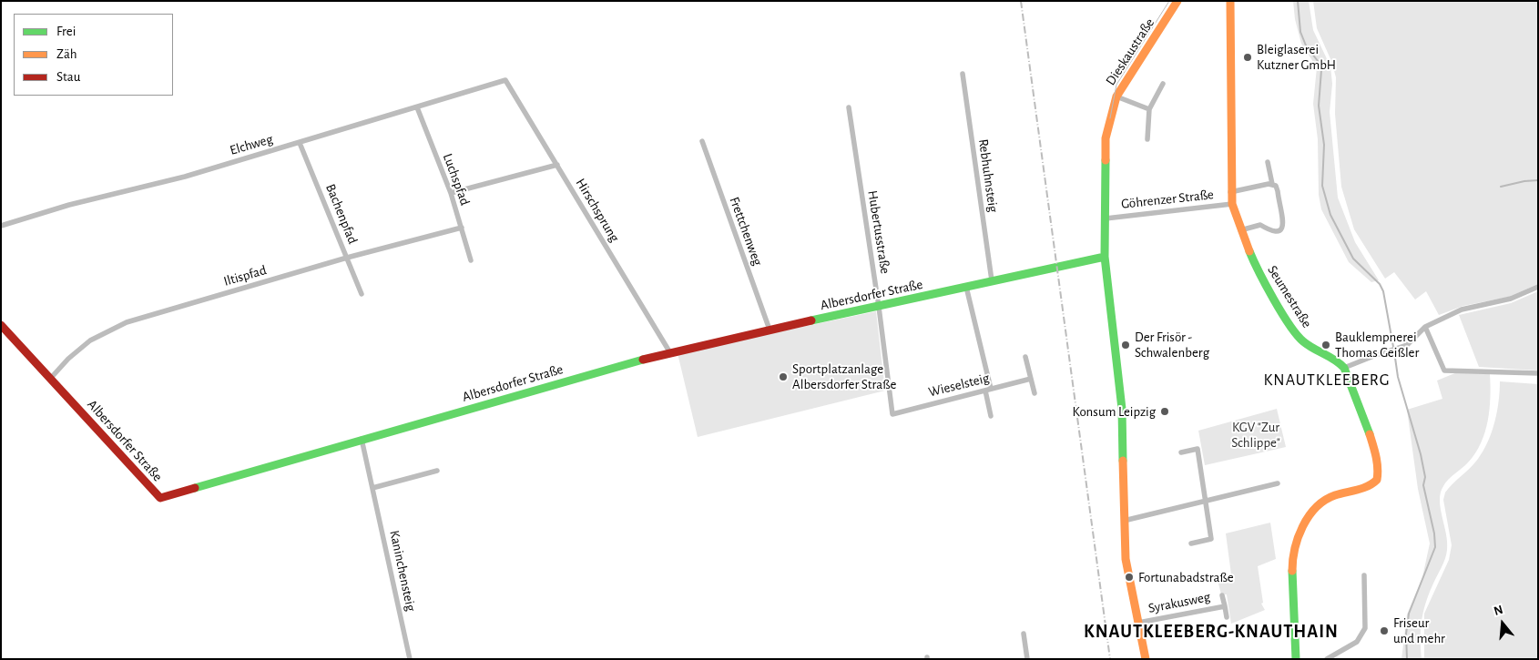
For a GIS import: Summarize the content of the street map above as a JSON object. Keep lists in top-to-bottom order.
{
  "streets": {
    "street": [
      "Dieskaustraße",
      "Elchweg",
      "Rebhuhnsteig",
      "Luchspfad",
      "Göhrenzer Straße",
      "Hirschsprung",
      "Bachenpfad",
      "Frettchenweg",
      "Hubertusstraße",
      "Iltispfad",
      "Albersdorfer Straße",
      "Seumestraße",
      "Wieselsteig",
      "Kaninchensteig",
      "Syrakusweg"
    ]
  },
  "crossings": [
    ["Dieskaustraße", "Göhrenzer Straße"],
    ["Dieskaustraße", "Albersdorfer Straße"],
    ["Dieskaustraße", "Syrakusweg"],
    ["Elchweg", "Luchspfad"],
    ["Elchweg", "Hirschsprung"],
    ["Elchweg", "Bachenpfad"],
    ["Rebhuhnsteig", "Albersdorfer Straße"],
    ["Luchspfad", "Iltispfad"],
    ["Göhrenzer Straße", "Seumestraße"],
    ["Hirschsprung", "Albersdorfer Straße"],
    ["Bachenpfad", "Iltispfad"],
    ["Frettchenweg", "Albersdorfer Straße"],
    ["Hubertusstraße", "Albersdorfer Straße"],
    ["Hubertusstraße", "Wieselsteig"],
    ["Iltispfad", "Albersdorfer Straße"],
    ["Albersdorfer Straße", "Kaninchensteig"]
  ],
  "districts": ["KNAUTKLEEBERG", "KNAUTKLEEBERG-KNAUTHAIN"],
  "parks": ["KGV \"Zur Schlippe\""],
  "places": [
    "Bleiglaserei Kutzner GmbH",
    "Der Frisör - Schwalenberg",
    "Bauklempnerei Thomas Geißler",
    "Sportplatzanlage Albersdorfer Straße",
    "Konsum Leipzig",
    "Fortunabadstraße",
    "Friseur und mehr"
  ],
  "legend": ["Frei", "Zäh", "Stau"],
  "north": "top"
}
